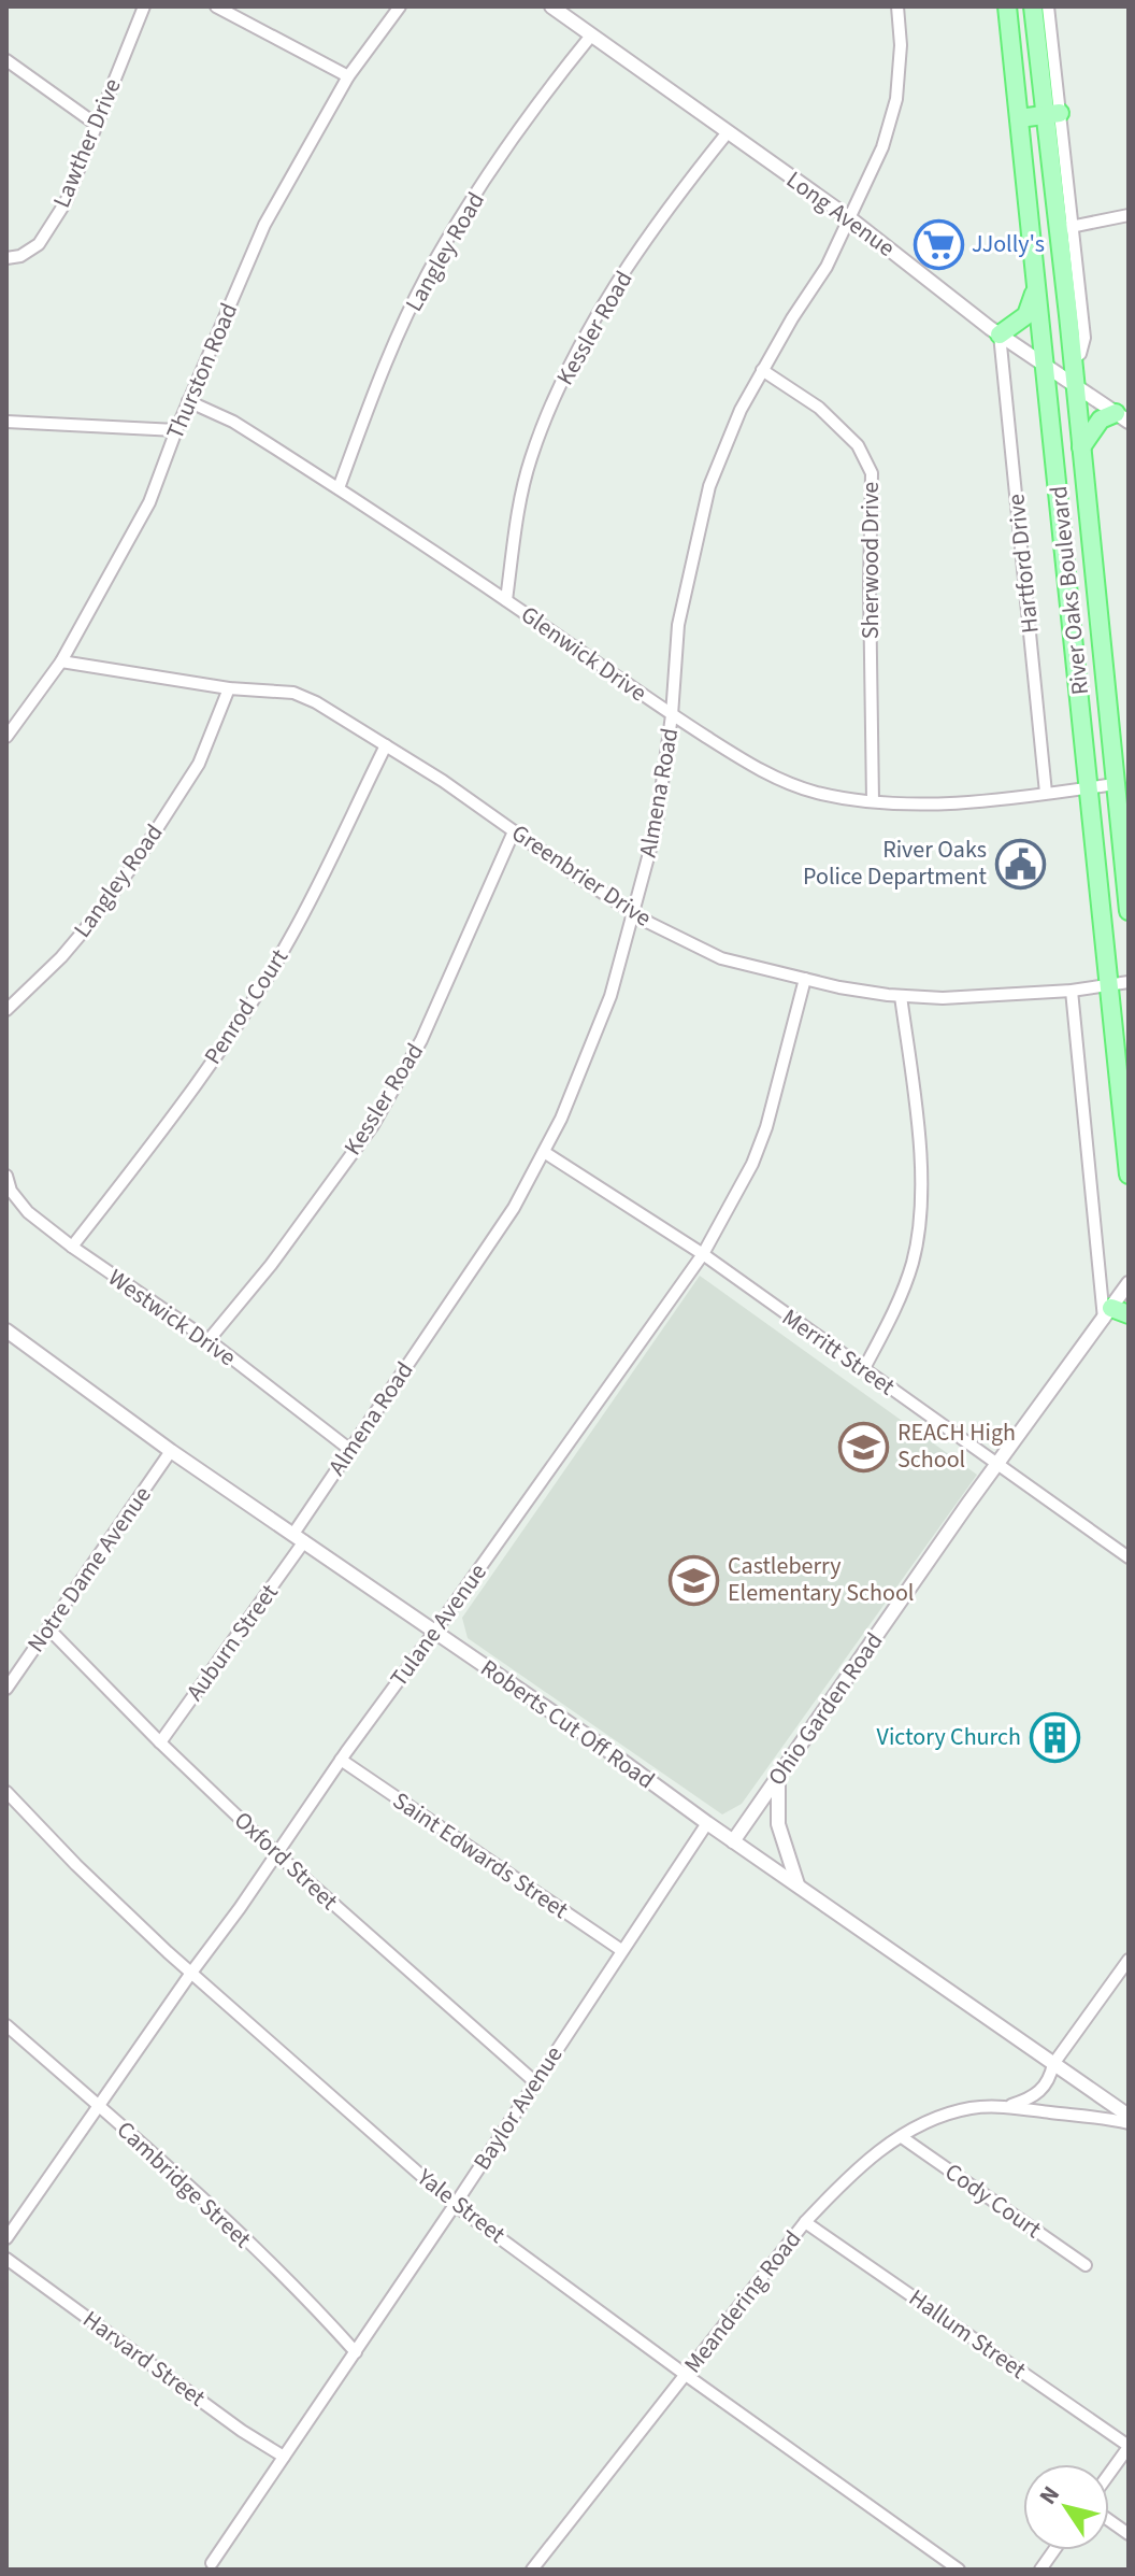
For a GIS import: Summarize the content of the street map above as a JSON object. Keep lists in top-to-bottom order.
{
  "streets": {
    "main road": ["River Oaks Boulevard"],
    "street": [
      "Lawther Drive",
      "Long Avenue",
      "Langley Road",
      "Kessler Road",
      "Thurston Road",
      "Sherwood Drive",
      "Hartford Drive",
      "Glenwick Drive",
      "Almena Road",
      "Greenbrier Drive",
      "Penrod Court",
      "Westwick Drive",
      "Merritt Street",
      "Notre Dame Avenue",
      "Tulane Avenue",
      "Auburn Street",
      "Ohio Garden Road",
      "Roberts Cut Off Road",
      "Saint Edwards Street",
      "Oxford Street",
      "Baylor Avenue",
      "Cambridge Street",
      "Cody Court",
      "Yale Street",
      "Meandering Road",
      "Hallum Street",
      "Harvard Street"
    ]
  },
  "crossings": [
    ["Long Avenue", "Langley Road"],
    ["Long Avenue", "Kessler Road"],
    ["Long Avenue", "Hartford Drive"],
    ["Long Avenue", "River Oaks Boulevard"],
    ["Long Avenue", "Almena Road"],
    ["Langley Road", "Glenwick Drive"],
    ["Langley Road", "Greenbrier Drive"],
    ["Kessler Road", "Glenwick Drive"],
    ["Kessler Road", "Greenbrier Drive"],
    ["Kessler Road", "Westwick Drive"],
    ["Thurston Road", "Glenwick Drive"],
    ["Thurston Road", "Greenbrier Drive"],
    ["Sherwood Drive", "Glenwick Drive"],
    ["Sherwood Drive", "Almena Road"],
    ["Hartford Drive", "Glenwick Drive"],
    ["River Oaks Boulevard", "Glenwick Drive"],
    ["River Oaks Boulevard", "Greenbrier Drive"],
    ["Glenwick Drive", "Almena Road"],
    ["Almena Road", "Greenbrier Drive"],
    ["Almena Road", "Westwick Drive"],
    ["Almena Road", "Merritt Street"],
    ["Almena Road", "Auburn Street"],
    ["Almena Road", "Roberts Cut Off Road"],
    ["Greenbrier Drive", "Penrod Court"],
    ["Greenbrier Drive", "Tulane Avenue"],
    ["Penrod Court", "Westwick Drive"],
    ["Merritt Street", "Tulane Avenue"],
    ["Merritt Street", "Ohio Garden Road"],
    ["Notre Dame Avenue", "Roberts Cut Off Road"],
    ["Notre Dame Avenue", "Oxford Street"],
    ["Tulane Avenue", "Roberts Cut Off Road"],
    ["Tulane Avenue", "Saint Edwards Street"],
    ["Tulane Avenue", "Oxford Street"],
    ["Tulane Avenue", "Cambridge Street"],
    ["Tulane Avenue", "Yale Street"],
    ["Auburn Street", "Roberts Cut Off Road"],
    ["Auburn Street", "Oxford Street"],
    ["Ohio Garden Road", "Roberts Cut Off Road"],
    ["Roberts Cut Off Road", "Baylor Avenue"],
    ["Roberts Cut Off Road", "Meandering Road"],
    ["Saint Edwards Street", "Baylor Avenue"],
    ["Oxford Street", "Baylor Avenue"],
    ["Baylor Avenue", "Cambridge Street"],
    ["Baylor Avenue", "Yale Street"],
    ["Baylor Avenue", "Harvard Street"],
    ["Cody Court", "Meandering Road"],
    ["Yale Street", "Meandering Road"],
    ["Meandering Road", "Hallum Street"]
  ],
  "places": {
    "supermarket": ["JJolly's"],
    "public building": ["River Oaks Police Department"],
    "school or university": ["REACH High School", "Castleberry Elementary School"],
    "building": ["Victory Church"]
  },
  "north": "top left"
}
